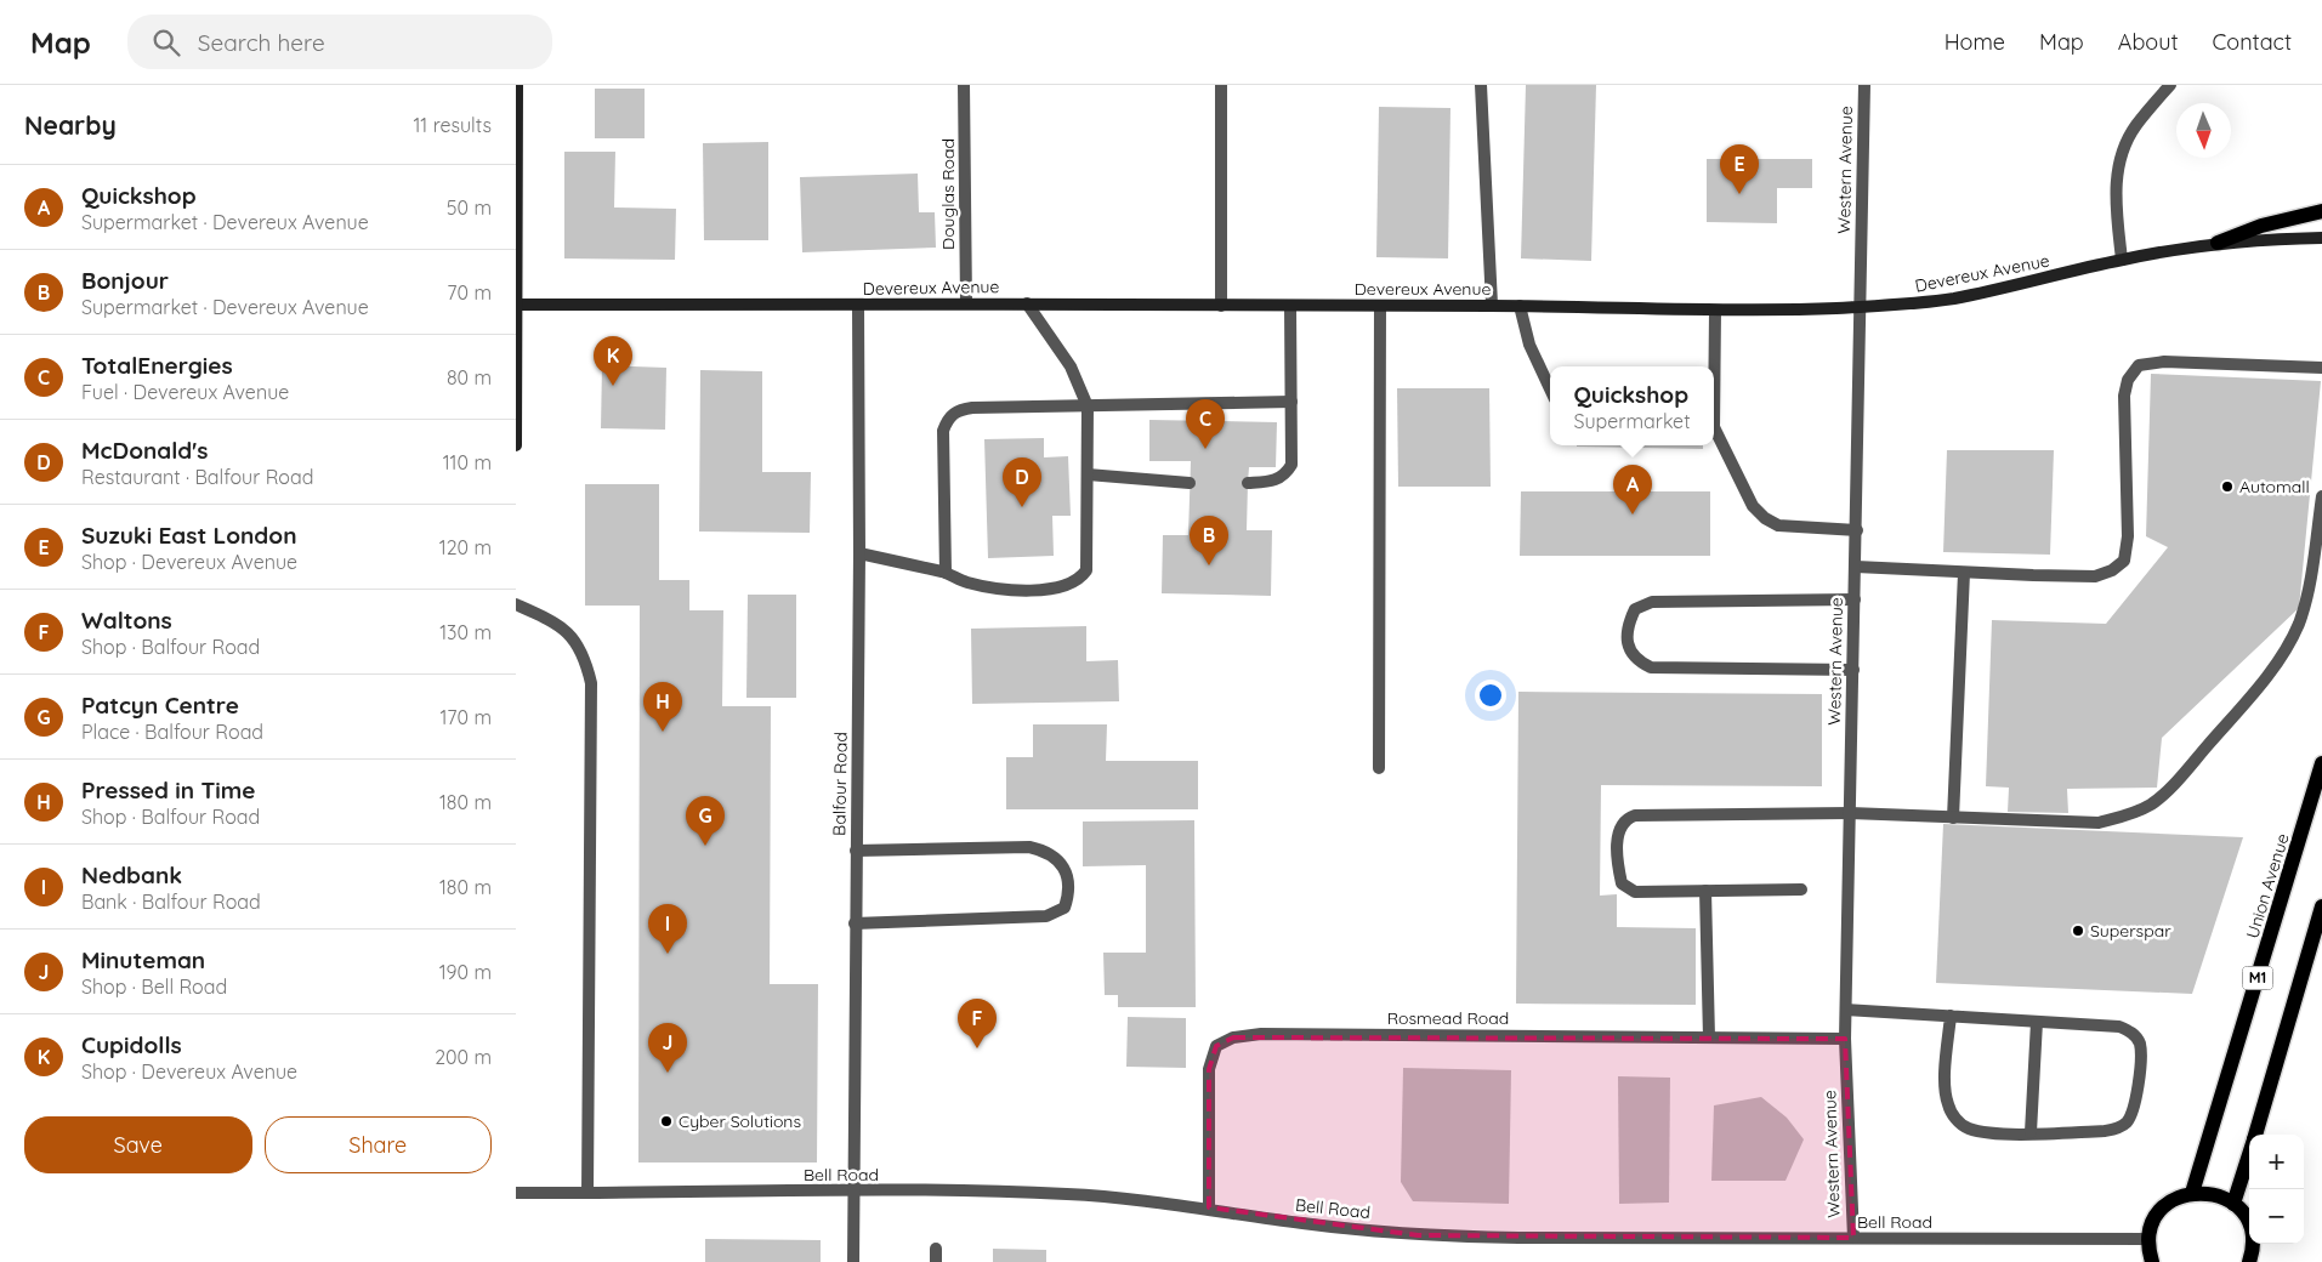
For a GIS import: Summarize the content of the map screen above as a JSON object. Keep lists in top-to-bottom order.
{
  "streets": {
    "main road": ["Devereux Avenue", "Union Avenue", "M1"],
    "street": [
      "Western Avenue",
      "Douglas Road",
      "Balfour Road",
      "Rosmead Road",
      "Bell Road"
    ]
  },
  "crossings": [
    ["Western Avenue", "Devereux Avenue"],
    ["Western Avenue", "Rosmead Road"],
    ["Western Avenue", "Bell Road"],
    ["Douglas Road", "Devereux Avenue"],
    ["Devereux Avenue", "Balfour Road"],
    ["Balfour Road", "Bell Road"],
    ["Rosmead Road", "Bell Road"]
  ],
  "places": ["Automall", "Superspar", "Cyber Solutions"],
  "north": "bottom",
  "page": {
    "header": "Map",
    "search": "Search here",
    "nav": [
      "Home",
      "Map",
      "About",
      "Contact"
    ],
    "heading": ["Nearby", "11 results"],
    "pins": [
      "E",
      "K",
      "C",
      "D",
      "A",
      "B",
      "H",
      "G",
      "I",
      "F",
      "J"
    ],
    "list": [
      {
        "mark": "A",
        "name": "Quickshop",
        "note": "Supermarket · Devereux Avenue",
        "value": "50 m"
      },
      {
        "mark": "B",
        "name": "Bonjour",
        "note": "Supermarket · Devereux Avenue",
        "value": "70 m"
      },
      {
        "mark": "C",
        "name": "TotalEnergies",
        "note": "Fuel · Devereux Avenue",
        "value": "80 m"
      },
      {
        "mark": "D",
        "name": "McDonald's",
        "note": "Restaurant · Balfour Road",
        "value": "110 m"
      },
      {
        "mark": "E",
        "name": "Suzuki East London",
        "note": "Shop · Devereux Avenue",
        "value": "120 m"
      },
      {
        "mark": "F",
        "name": "Waltons",
        "note": "Shop · Balfour Road",
        "value": "130 m"
      },
      {
        "mark": "G",
        "name": "Patcyn Centre",
        "note": "Place · Balfour Road",
        "value": "170 m"
      },
      {
        "mark": "H",
        "name": "Pressed in Time",
        "note": "Shop · Balfour Road",
        "value": "180 m"
      },
      {
        "mark": "I",
        "name": "Nedbank",
        "note": "Bank · Balfour Road",
        "value": "180 m"
      },
      {
        "mark": "J",
        "name": "Minuteman",
        "note": "Shop · Bell Road",
        "value": "190 m"
      },
      {
        "mark": "K",
        "name": "Cupidolls",
        "note": "Shop · Devereux Avenue",
        "value": "200 m"
      }
    ],
    "popup": ["Quickshop", "Supermarket"],
    "buttons": ["Save", "Share"],
    "map_buttons": ["+", "−"]
  }
}
